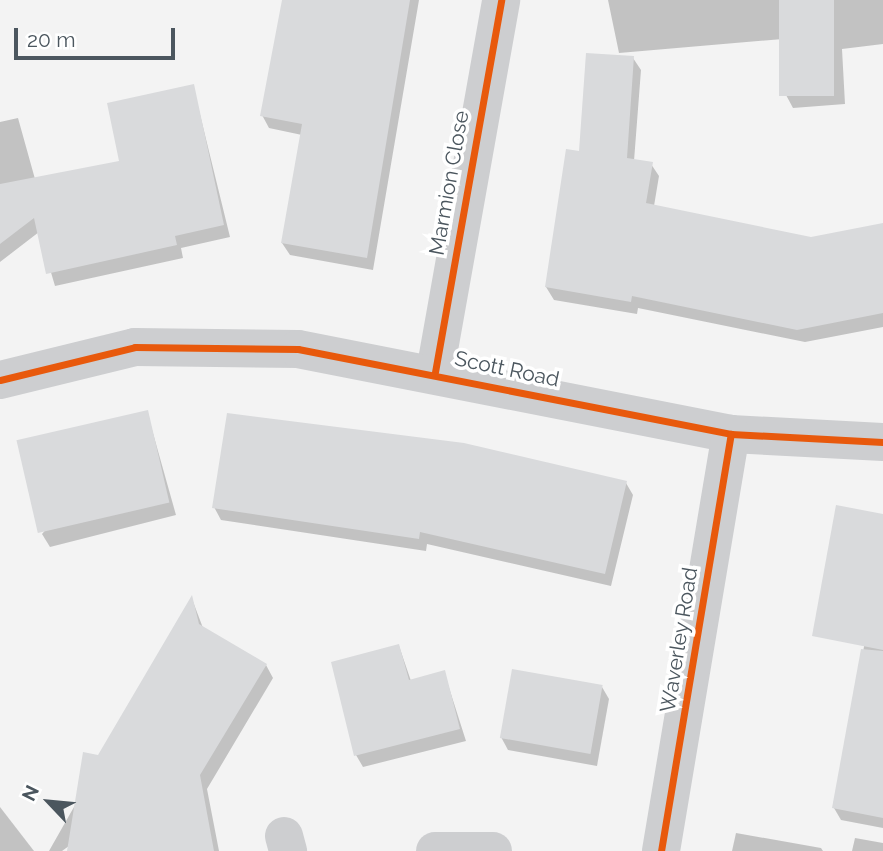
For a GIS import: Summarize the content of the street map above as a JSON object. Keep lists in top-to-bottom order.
{
  "streets": {
    "street": ["Marmion Close", "Scott Road", "Waverley Road"]
  },
  "crossings": [
    ["Marmion Close", "Scott Road"],
    ["Scott Road", "Waverley Road"]
  ],
  "scale_bar": "20 m",
  "north": "top left"
}
